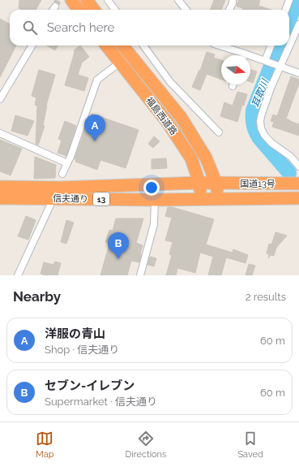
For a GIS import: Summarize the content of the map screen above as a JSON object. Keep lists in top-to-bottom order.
{
  "streets": {
    "highway": [
      "福島西道路",
      "国道13号",
      "信夫通り",
      "13"
    ]
  },
  "crossings": [
    ["福島西道路", "国道13号"],
    ["福島西道路", "信夫通り"],
    ["国道13号", "信夫通り"]
  ],
  "water": ["耳取川"],
  "north": "right",
  "page": {
    "search": "Search here",
    "pins": ["A", "B"],
    "heading": ["Nearby", "2 results"],
    "list": [
      {
        "mark": "A",
        "name": "洋服の青山",
        "note": "Shop · 信夫通り",
        "value": "60 m"
      },
      {
        "mark": "B",
        "name": "セブン-イレブン",
        "note": "Supermarket · 信夫通り",
        "value": "60 m"
      }
    ],
    "nav": ["Map", "Directions", "Saved"]
  }
}
